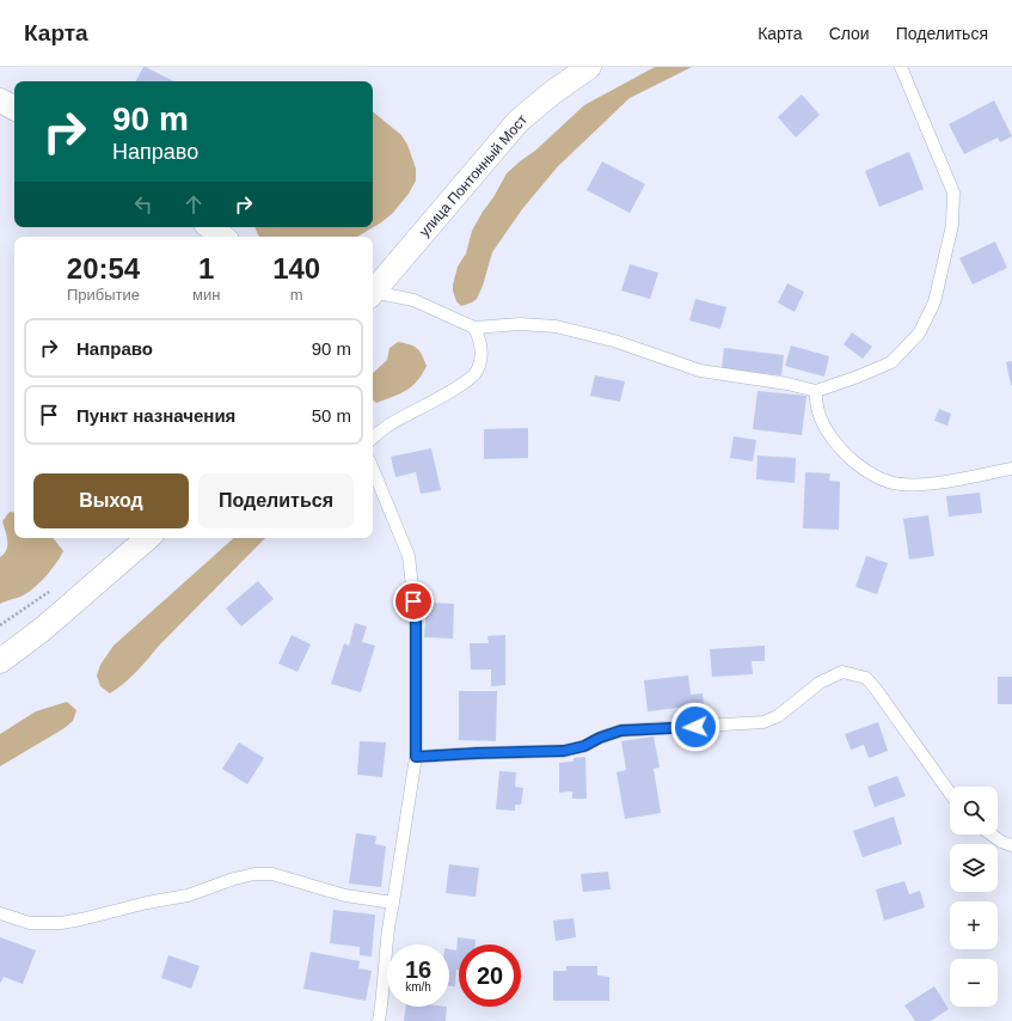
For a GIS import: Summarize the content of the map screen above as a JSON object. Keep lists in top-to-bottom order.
{
  "streets": {
    "street": ["улица Понтонный Мост"]
  },
  "page": {
    "header": "Карта",
    "nav": ["Карта", "Слои", "Поделиться"],
    "turn": ["90 m", "Направо"],
    "eta": [
      "20:54",
      "Прибытие",
      "1",
      "мин",
      "140",
      "m"
    ],
    "list": [
      {
        "name": "Направо",
        "value": "90 m"
      },
      {
        "name": "Пункт назначения",
        "value": "50 m"
      }
    ],
    "buttons": ["Выход", "Поделиться"],
    "map_buttons": ["+", "−"],
    "speed": "16 km/h",
    "limit": "20"
  }
}
